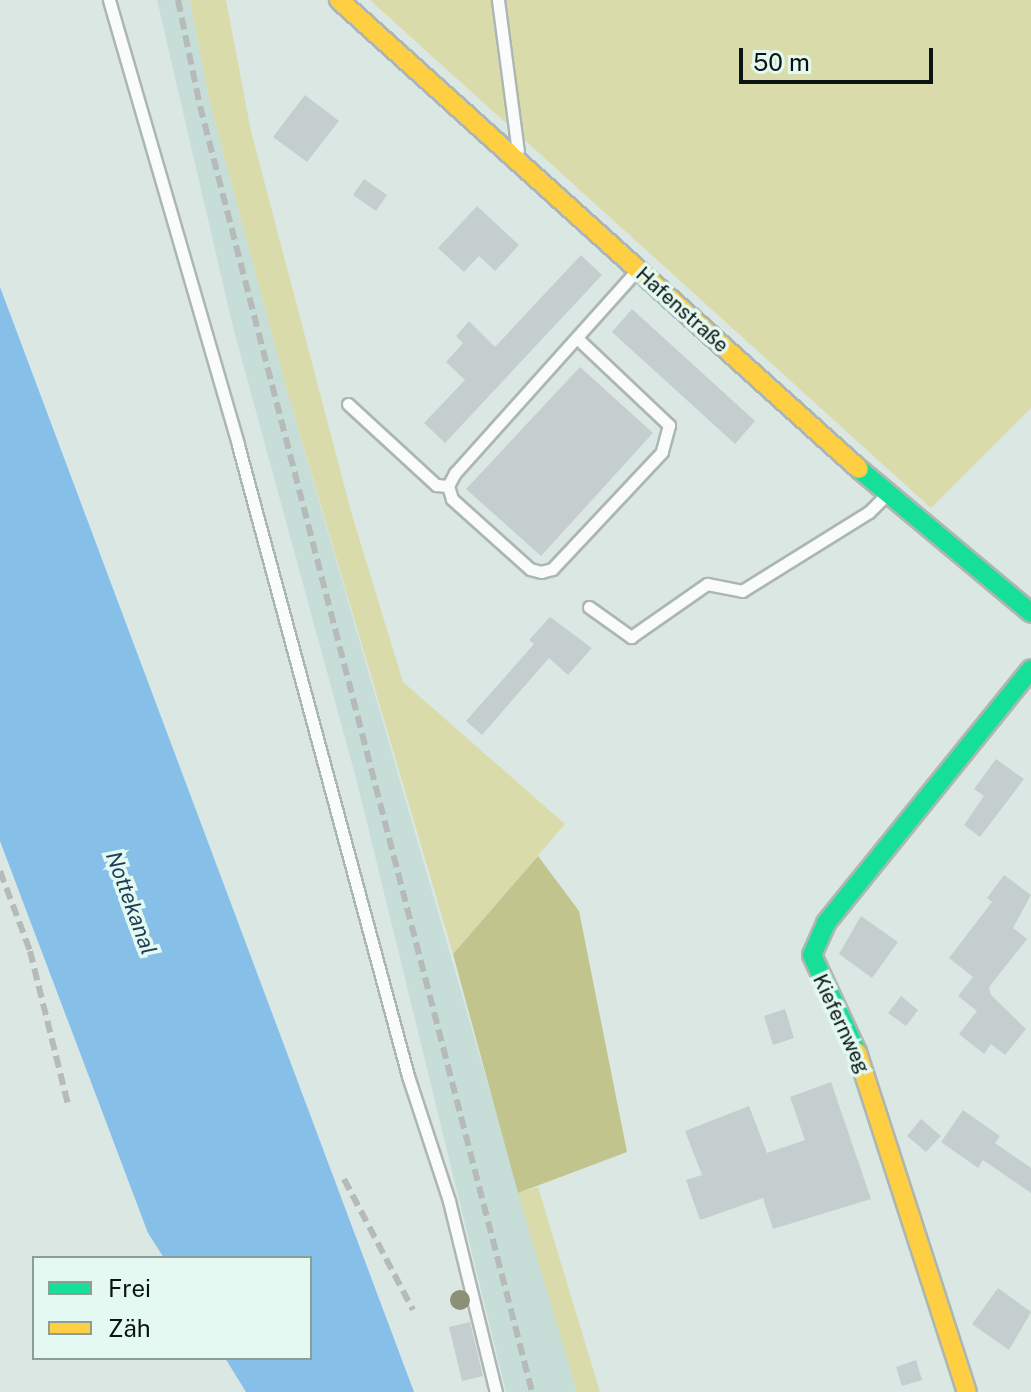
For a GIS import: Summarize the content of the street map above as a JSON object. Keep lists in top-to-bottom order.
{
  "streets": {
    "street": ["Hafenstraße", "Kiefernweg"]
  },
  "water": ["Nottekanal"],
  "legend": ["Frei", "Zäh"],
  "scale_bar": "50 m"
}
